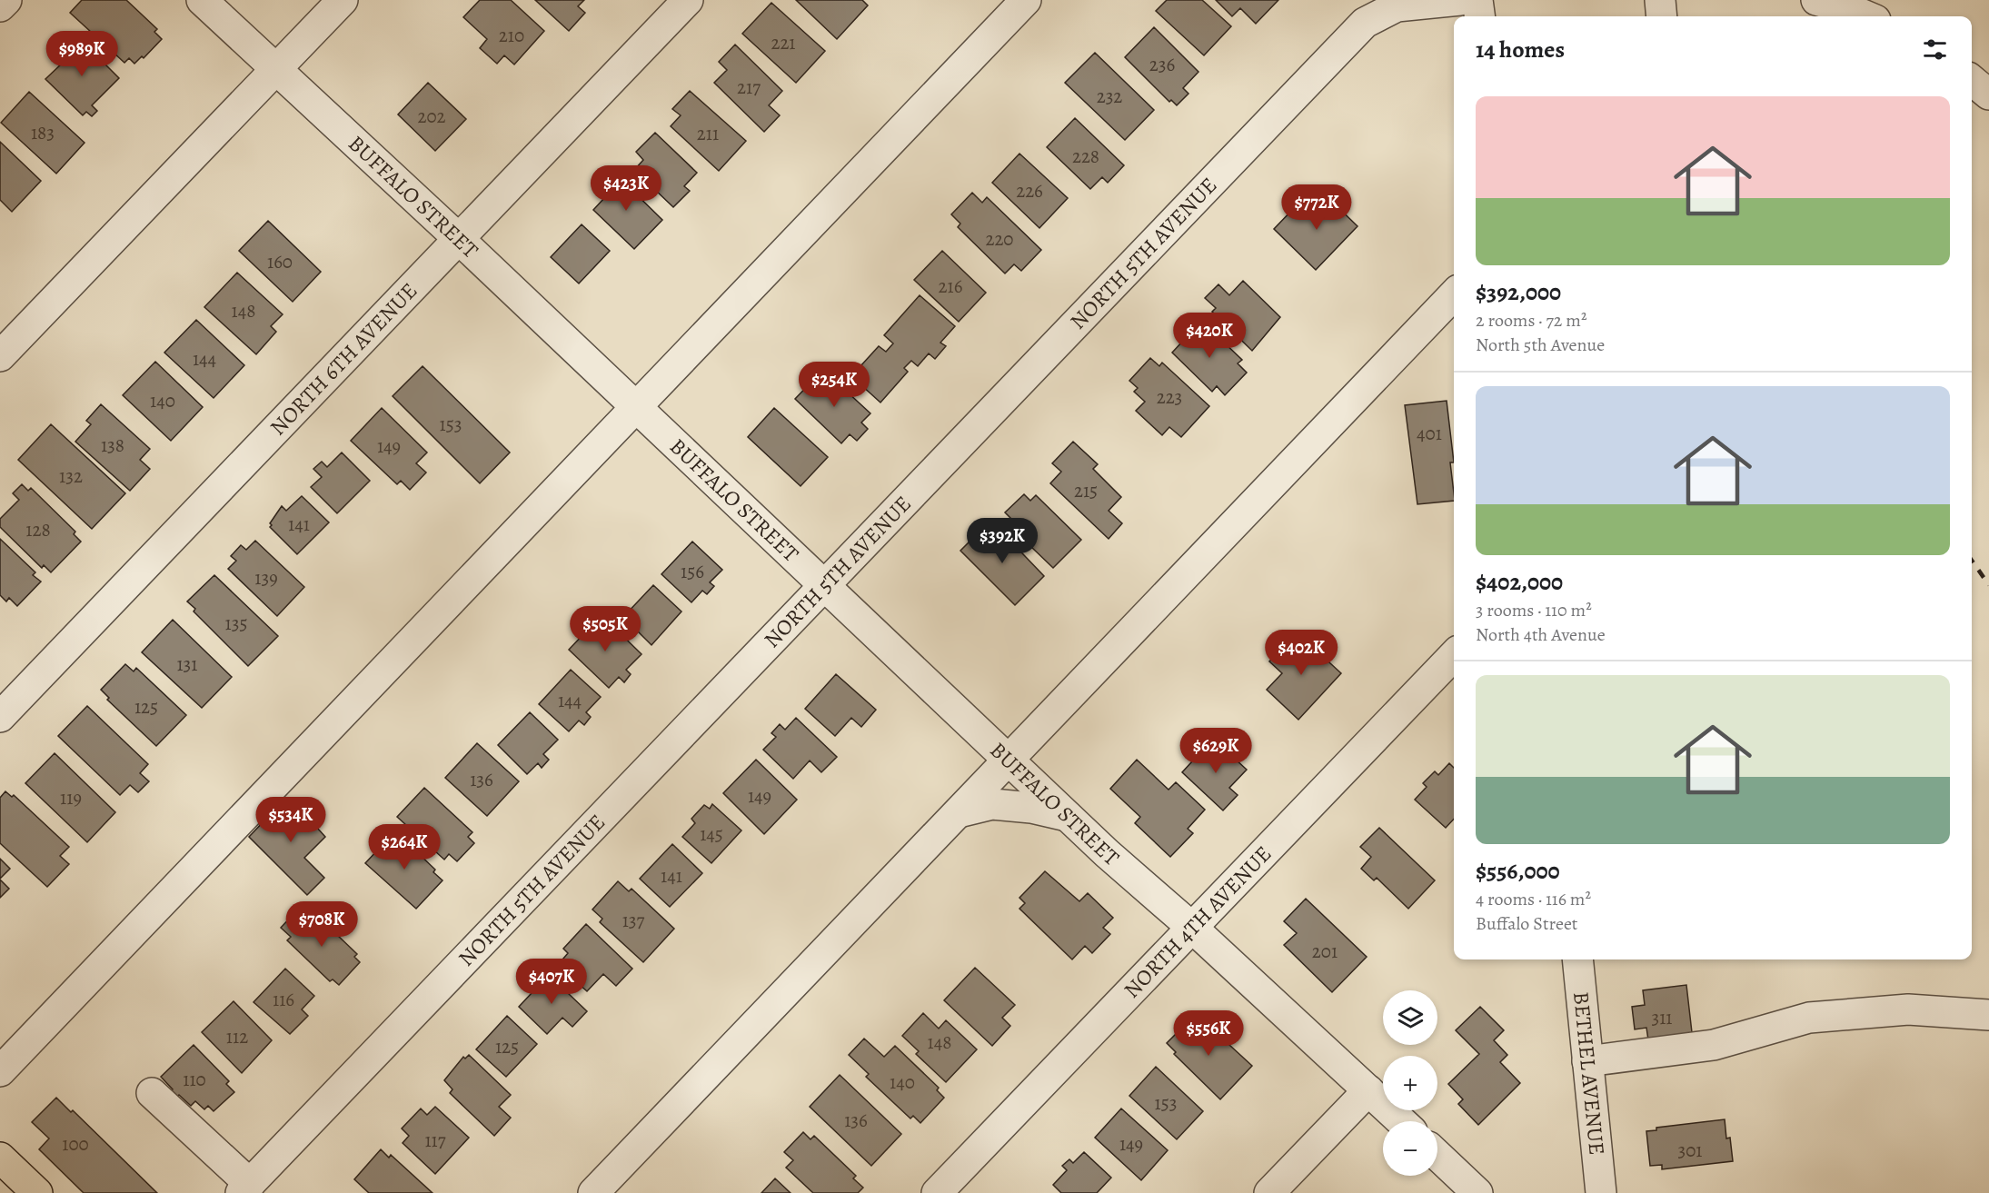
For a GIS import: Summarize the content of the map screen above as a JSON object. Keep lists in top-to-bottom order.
{
  "streets": {
    "street": [
      "BUFFALO STREET",
      "NORTH 5TH AVENUE",
      "NORTH 6TH AVENUE",
      "NORTH 4TH AVENUE",
      "BETHEL AVENUE"
    ]
  },
  "crossings": [
    ["BUFFALO STREET", "NORTH 5TH AVENUE"],
    ["BUFFALO STREET", "NORTH 6TH AVENUE"],
    ["BUFFALO STREET", "NORTH 4TH AVENUE"]
  ],
  "house_numbers": [
    "210",
    "221",
    "236",
    "217",
    "232",
    "202",
    "183",
    "211",
    "228",
    "226",
    "220",
    "160",
    "216",
    "148",
    "144",
    "223",
    "140",
    "153",
    "401",
    "138",
    "149",
    "132",
    "215",
    "141",
    "128",
    "156",
    "139",
    "135",
    "131",
    "144",
    "125",
    "136",
    "149",
    "119",
    "145",
    "141",
    "137",
    "201",
    "116",
    "311",
    "112",
    "148",
    "125",
    "110",
    "140",
    "153",
    "136",
    "117",
    "100",
    "149",
    "301"
  ],
  "page": {
    "heading": "14 homes",
    "price": [
      "$989K",
      "$423K",
      "$772K",
      "$420K",
      "$254K",
      "$392K",
      "$505K",
      "$402K",
      "$629K",
      "$534K",
      "$264K",
      "$708K",
      "$407K",
      "$556K"
    ],
    "list": [
      {
        "name": "$392,000",
        "note": "2 rooms · 72 m² · North 5th Avenue"
      },
      {
        "name": "$402,000",
        "note": "3 rooms · 110 m² · North 4th Avenue"
      },
      {
        "name": "$556,000",
        "note": "4 rooms · 116 m² · Buffalo Street"
      }
    ],
    "map_buttons": ["+", "−"]
  }
}
